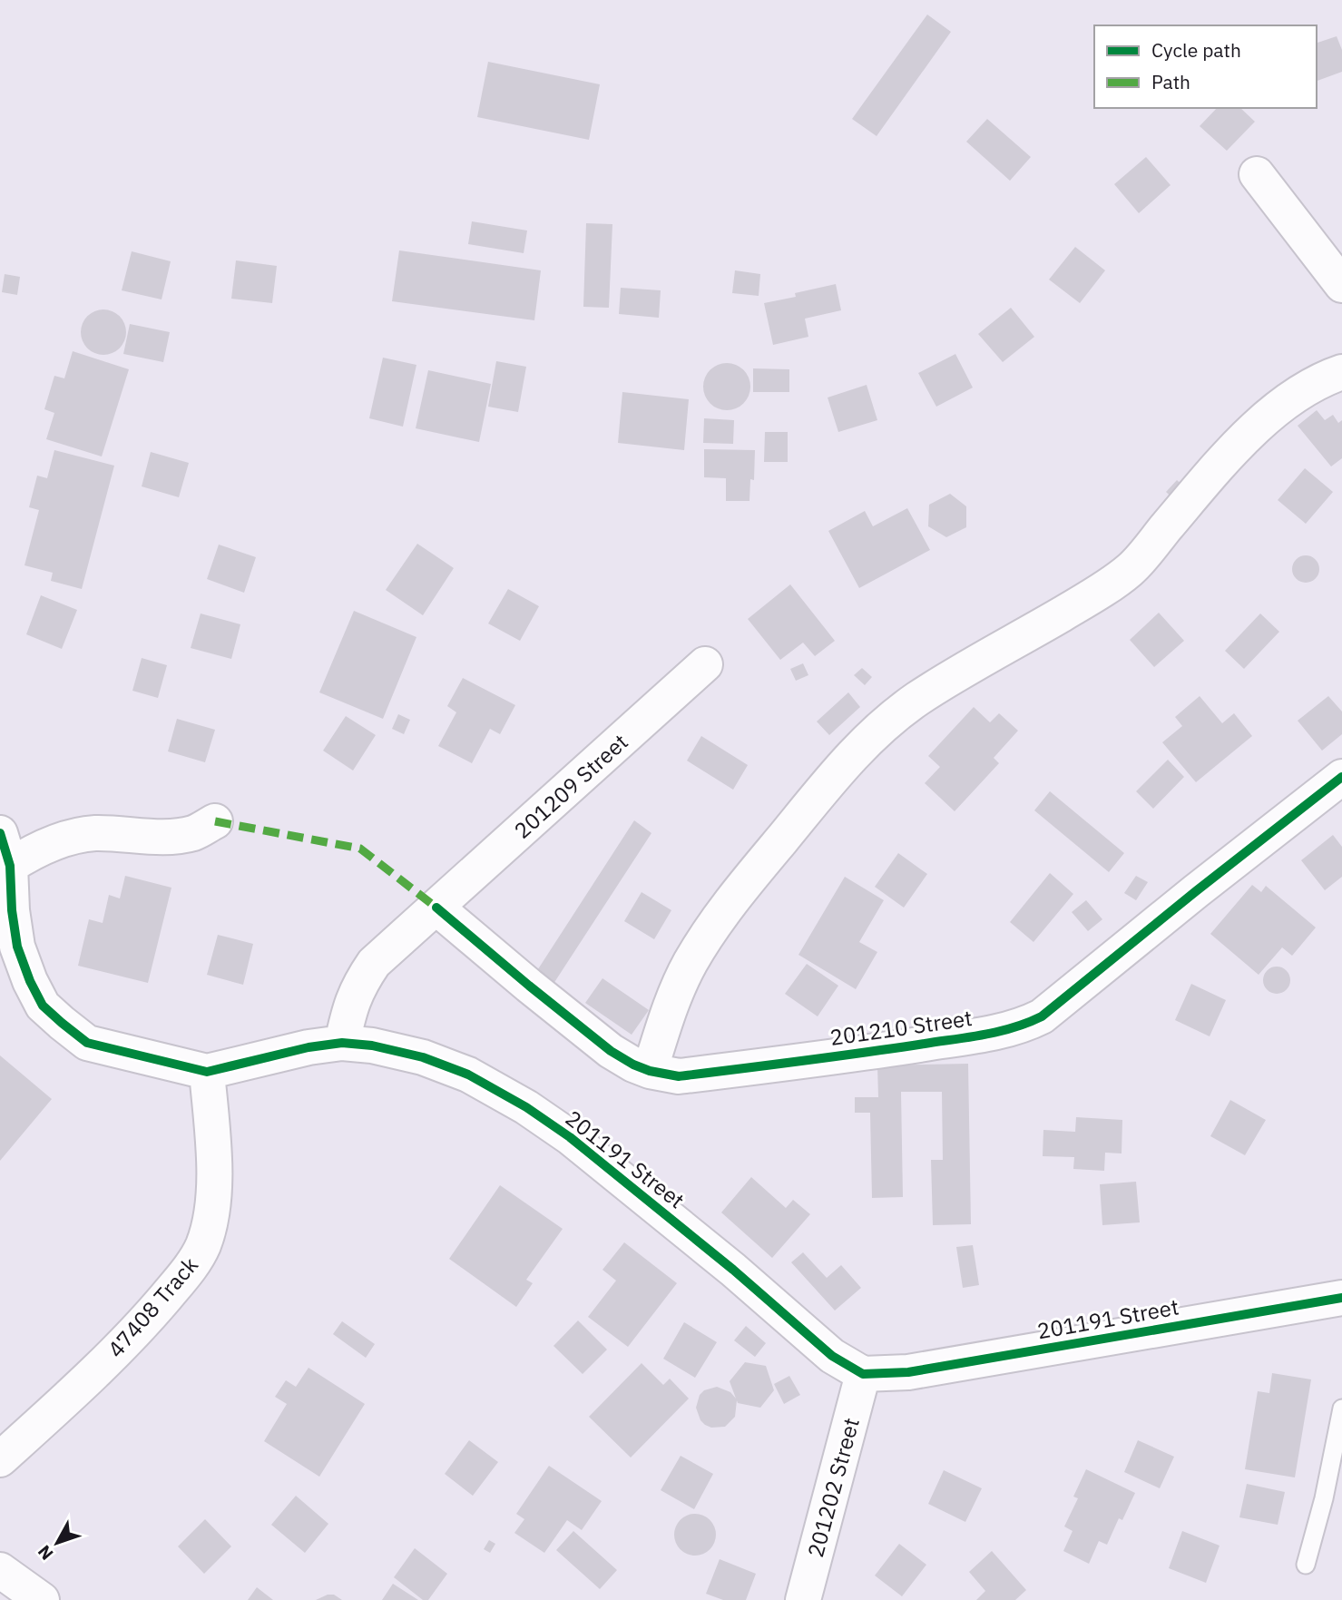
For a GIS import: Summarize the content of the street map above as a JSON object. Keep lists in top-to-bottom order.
{
  "streets": {
    "street": [
      "201209 Street",
      "201210 Street",
      "201191 Street",
      "47408 Track",
      "201202 Street"
    ]
  },
  "crossings": [
    ["201209 Street", "201210 Street"],
    ["201209 Street", "201191 Street"],
    ["201191 Street", "47408 Track"],
    ["201191 Street", "201202 Street"]
  ],
  "legend": ["Cycle path", "Path"],
  "north": "bottom left"
}
